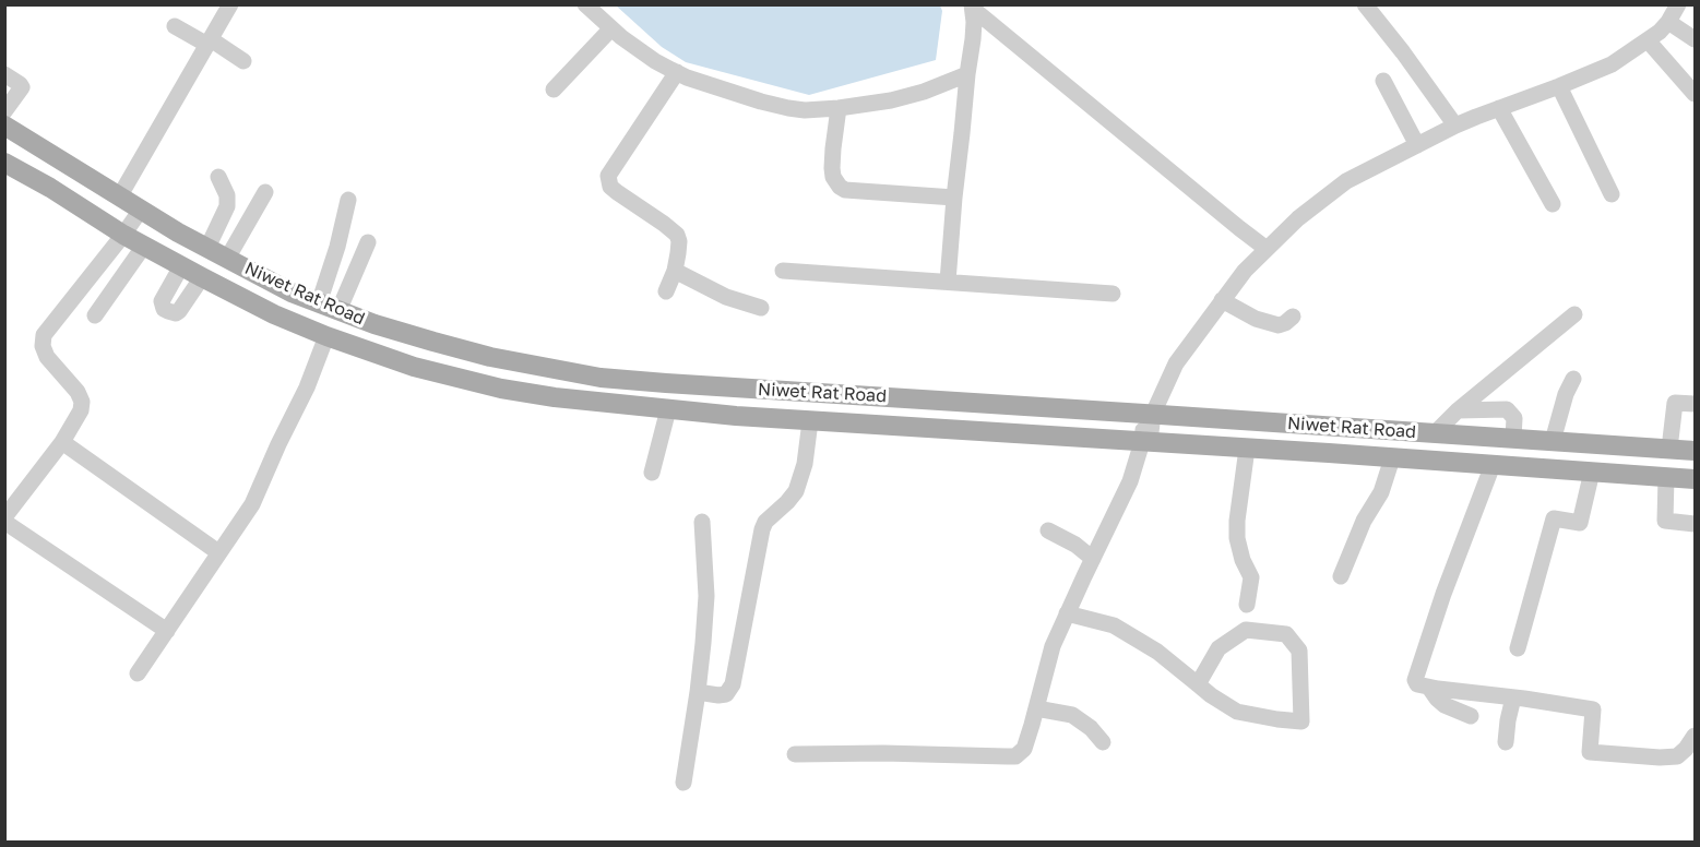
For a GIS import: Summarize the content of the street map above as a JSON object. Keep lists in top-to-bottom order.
{
  "streets": {
    "main road": ["Niwet Rat Road"]
  }
}
